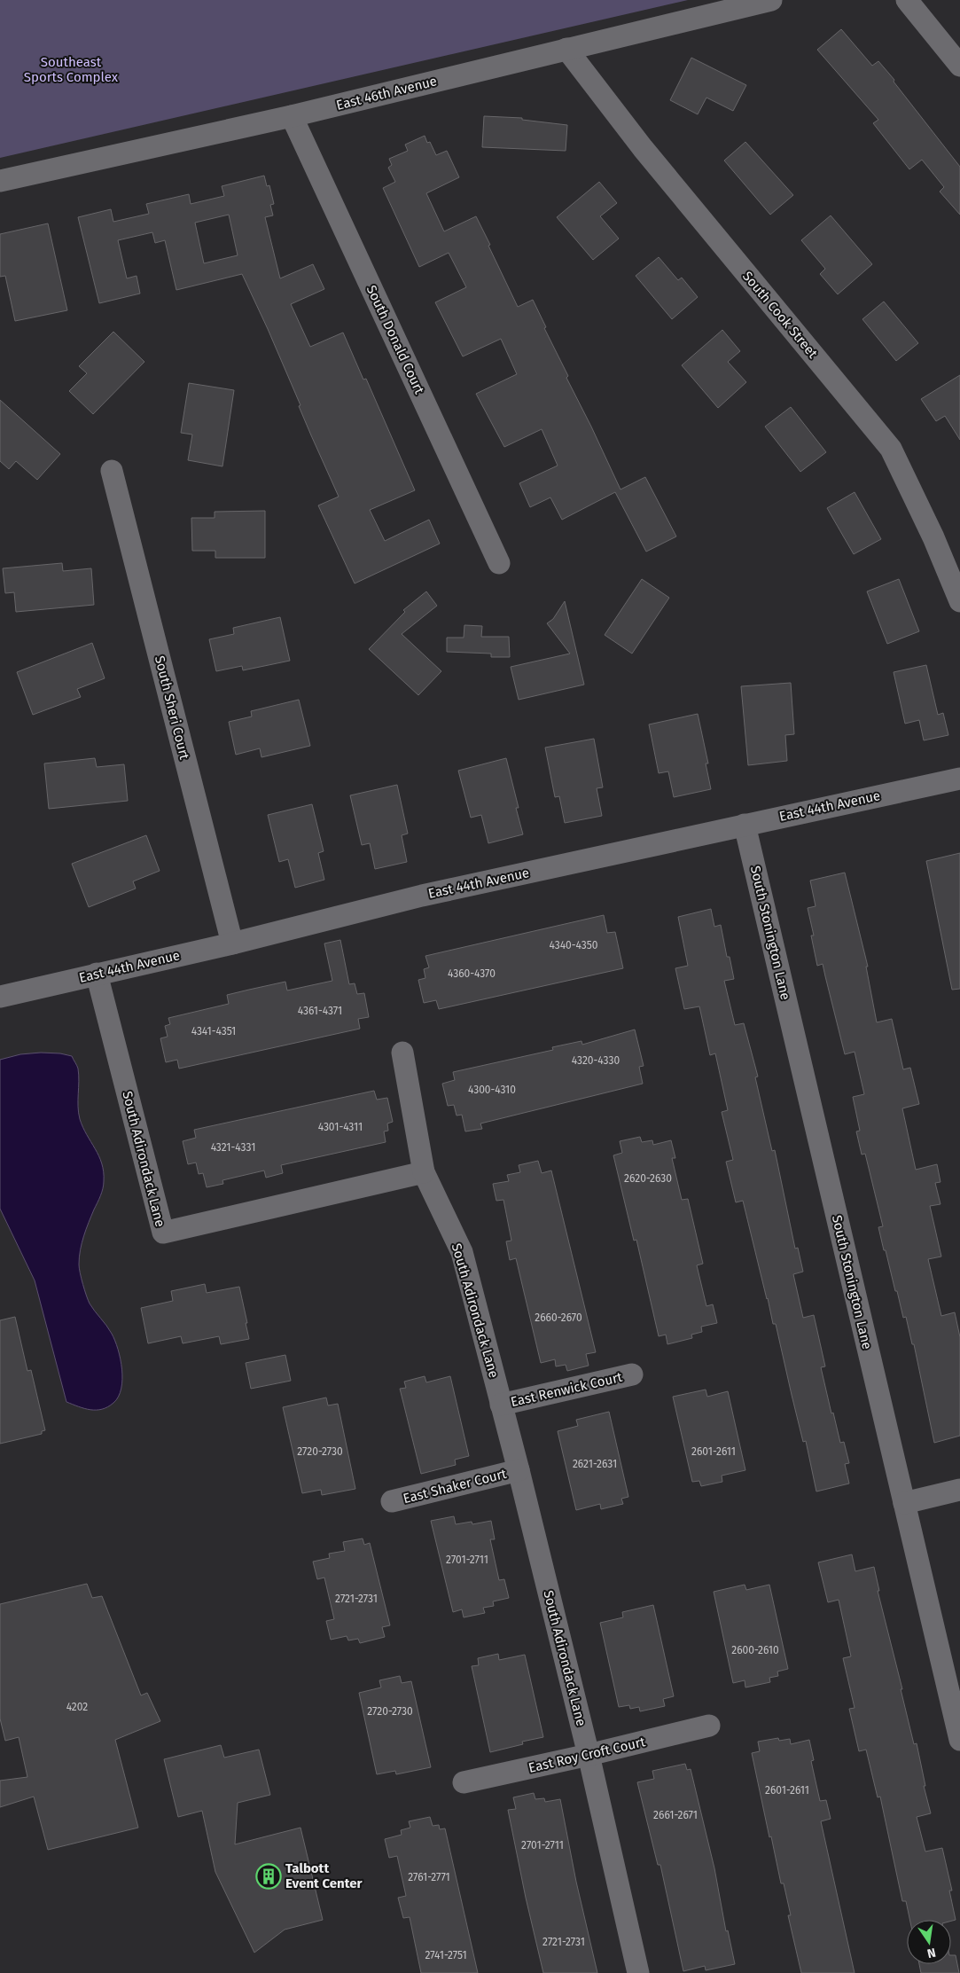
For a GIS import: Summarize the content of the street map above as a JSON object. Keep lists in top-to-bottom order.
{
  "streets": {
    "street": [
      "East 46th Avenue",
      "South Cook Street",
      "South Donald Court",
      "South Sheri Court",
      "East 44th Avenue",
      "South Stonington Lane",
      "South Adirondack Lane",
      "East Renwick Court",
      "East Shaker Court",
      "East Roy Croft Court"
    ]
  },
  "crossings": [
    ["East 46th Avenue", "South Cook Street"],
    ["East 46th Avenue", "South Donald Court"],
    ["South Sheri Court", "East 44th Avenue"],
    ["East 44th Avenue", "South Stonington Lane"],
    ["East 44th Avenue", "South Adirondack Lane"],
    ["South Adirondack Lane", "East Renwick Court"],
    ["South Adirondack Lane", "East Shaker Court"],
    ["South Adirondack Lane", "East Roy Croft Court"]
  ],
  "parks": ["Southeast Sports Complex"],
  "places": {
    "building": ["Talbott Event Center"]
  },
  "house_numbers": [
    "4340-4350",
    "4360-4370",
    "4361-4371",
    "4341-4351",
    "4320-4330",
    "4300-4310",
    "4301-4311",
    "4321-4331",
    "2620-2630",
    "2660-2670",
    "2720-2730",
    "2601-2611",
    "2621-2631",
    "2701-2711",
    "2721-2731",
    "2600-2610",
    "4202",
    "2720-2730",
    "2601-2611",
    "2661-2671",
    "2701-2711",
    "2761-2771",
    "2721-2731",
    "2741-2751"
  ],
  "north": "bottom"
}
